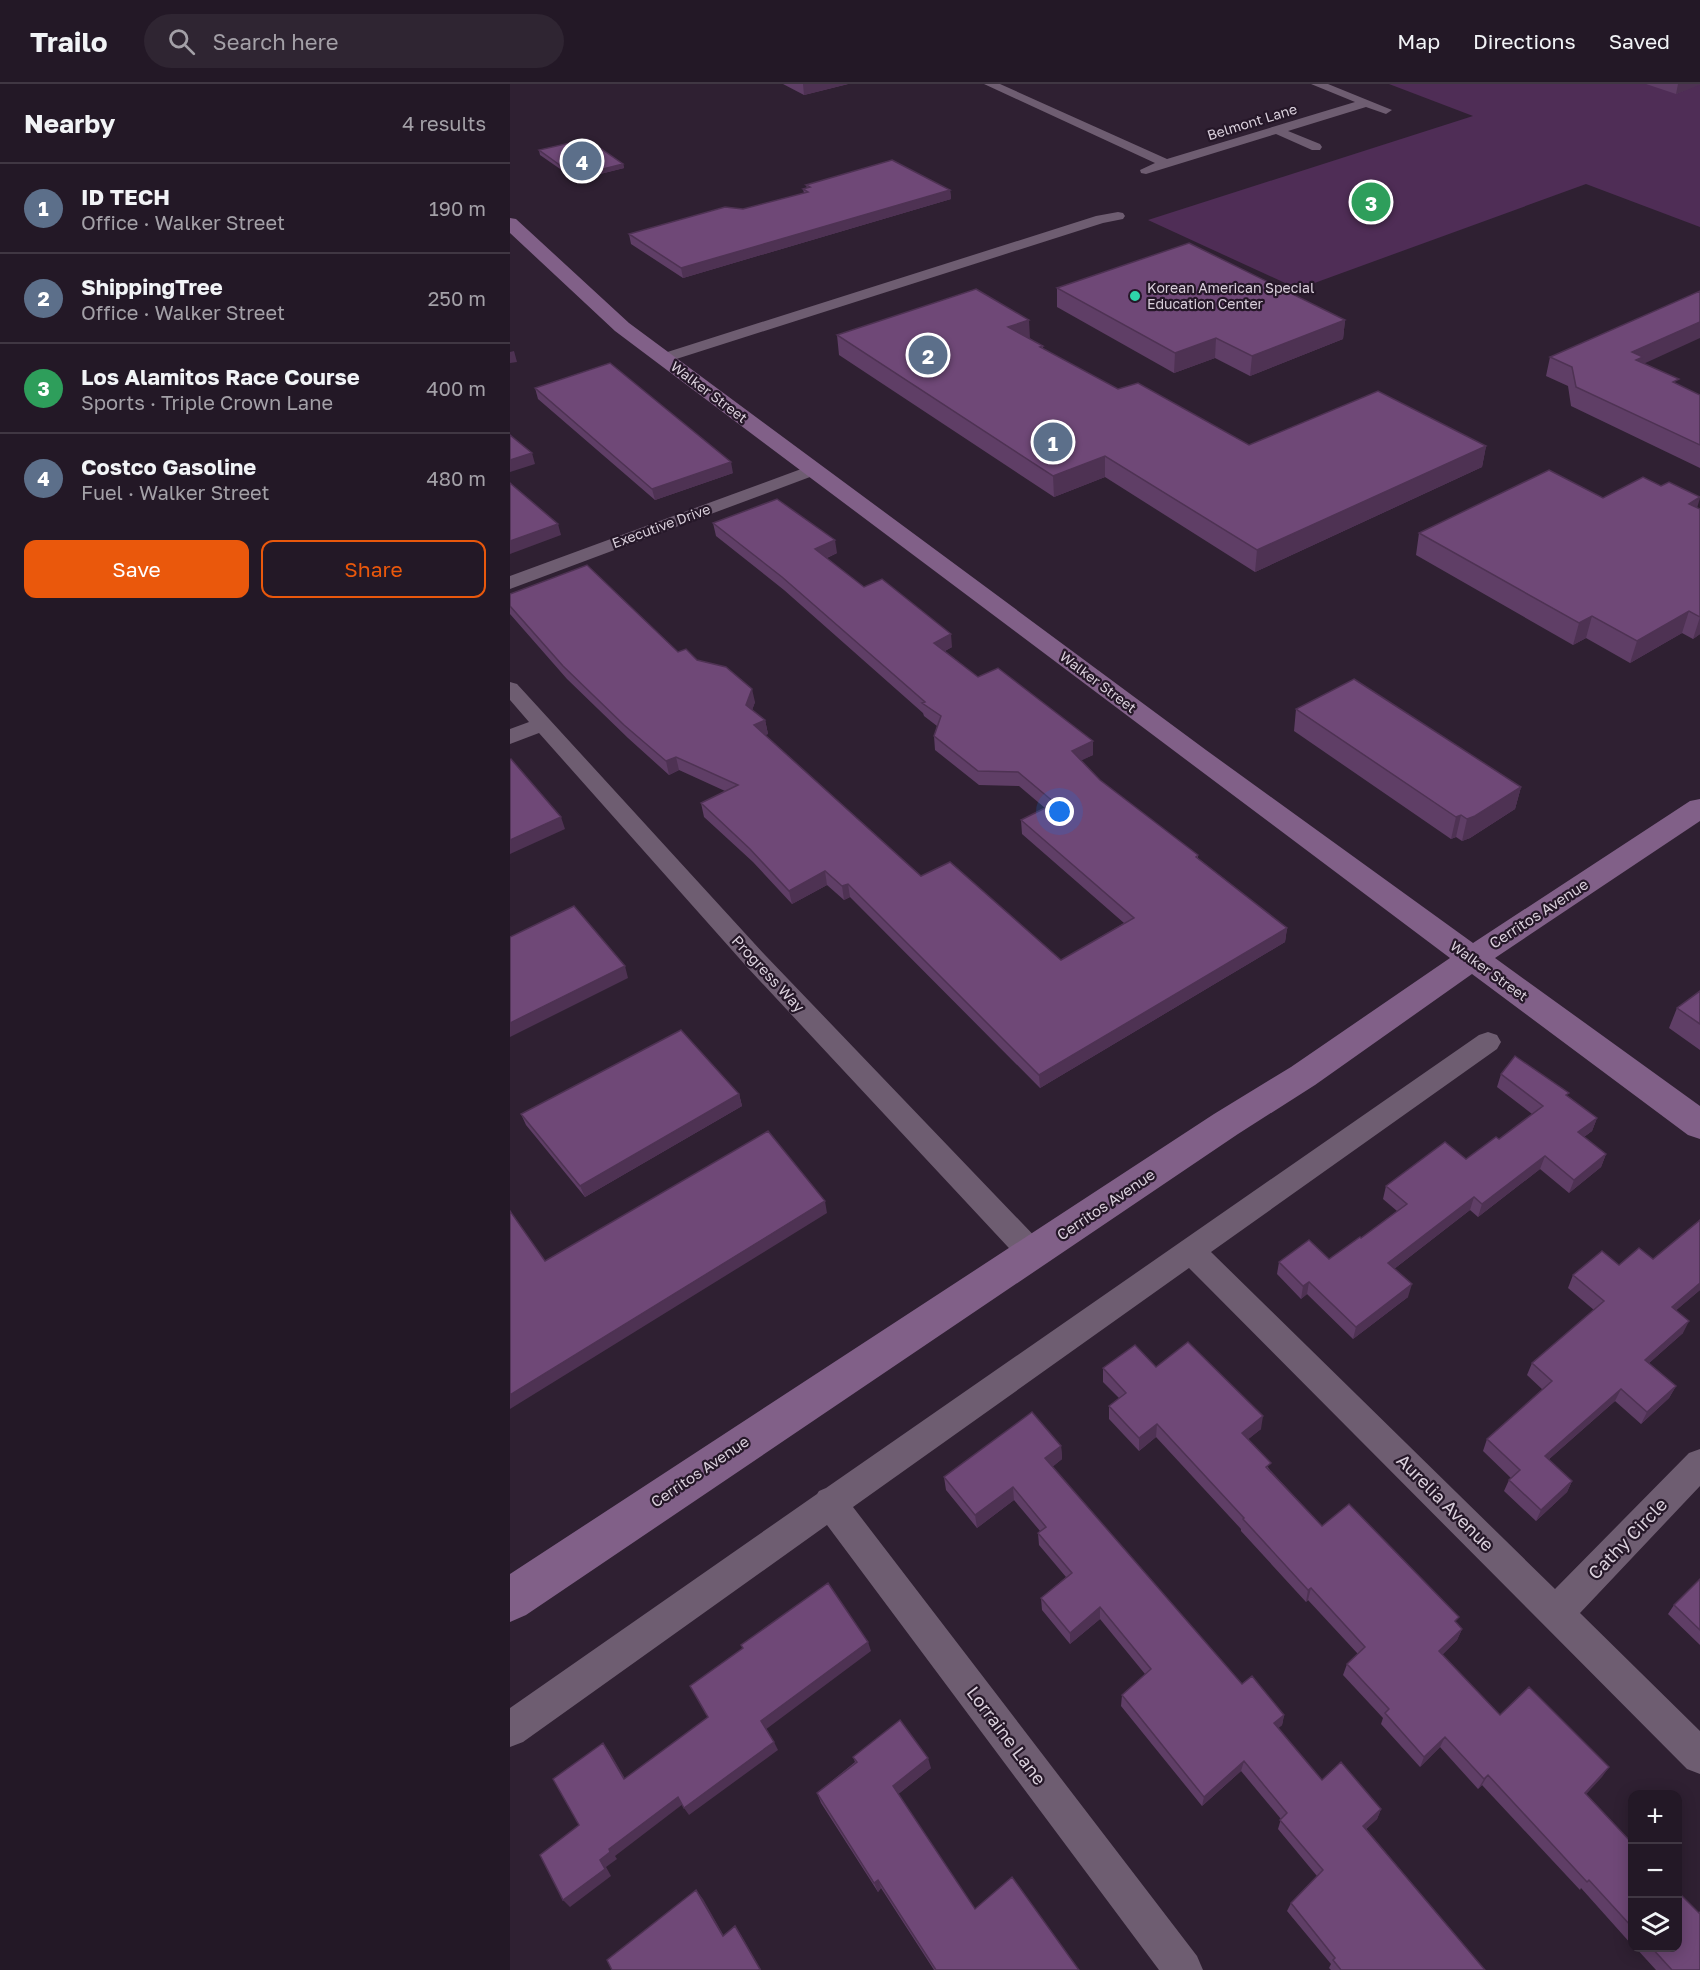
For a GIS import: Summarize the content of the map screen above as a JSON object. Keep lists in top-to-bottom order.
{
  "streets": {
    "main road": ["Walker Street", "Cerritos Avenue"],
    "street": [
      "Belmont Lane",
      "Executive Drive",
      "Progress Way",
      "Aurelia Avenue",
      "Cathy Circle",
      "Lorraine Lane"
    ]
  },
  "crossings": [
    ["Walker Street", "Executive Drive"],
    ["Walker Street", "Cerritos Avenue"],
    ["Cerritos Avenue", "Progress Way"],
    ["Aurelia Avenue", "Cathy Circle"]
  ],
  "places": ["Korean American Special Education Center"],
  "page": {
    "header": "Trailo",
    "search": "Search here",
    "nav": ["Map", "Directions", "Saved"],
    "heading": ["Nearby", "4 results"],
    "pins": [
      "4",
      "3",
      "2",
      "1"
    ],
    "list": [
      {
        "mark": "1",
        "name": "ID TECH",
        "note": "Office · Walker Street",
        "value": "190 m"
      },
      {
        "mark": "2",
        "name": "ShippingTree",
        "note": "Office · Walker Street",
        "value": "250 m"
      },
      {
        "mark": "3",
        "name": "Los Alamitos Race Course",
        "note": "Sports · Triple Crown Lane",
        "value": "400 m"
      },
      {
        "mark": "4",
        "name": "Costco Gasoline",
        "note": "Fuel · Walker Street",
        "value": "480 m"
      }
    ],
    "buttons": ["Save", "Share"],
    "map_buttons": ["+", "−"]
  }
}
